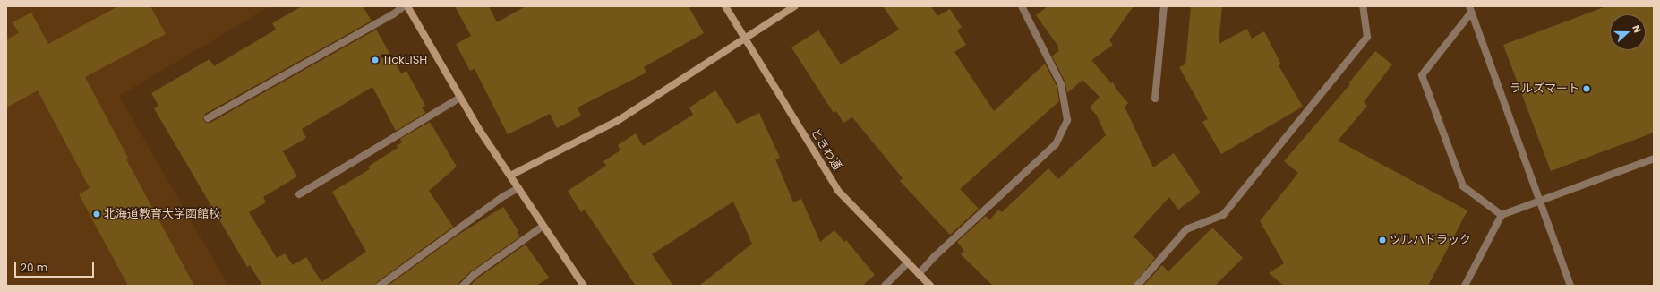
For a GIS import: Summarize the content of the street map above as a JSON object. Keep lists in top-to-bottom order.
{
  "streets": {
    "street": ["ときわ通"]
  },
  "places": [
    "TickLISH",
    "ラルズマート",
    "北海道教育大学函館校",
    "ツルハドラック"
  ],
  "scale_bar": "20 m",
  "north": "right"
}
